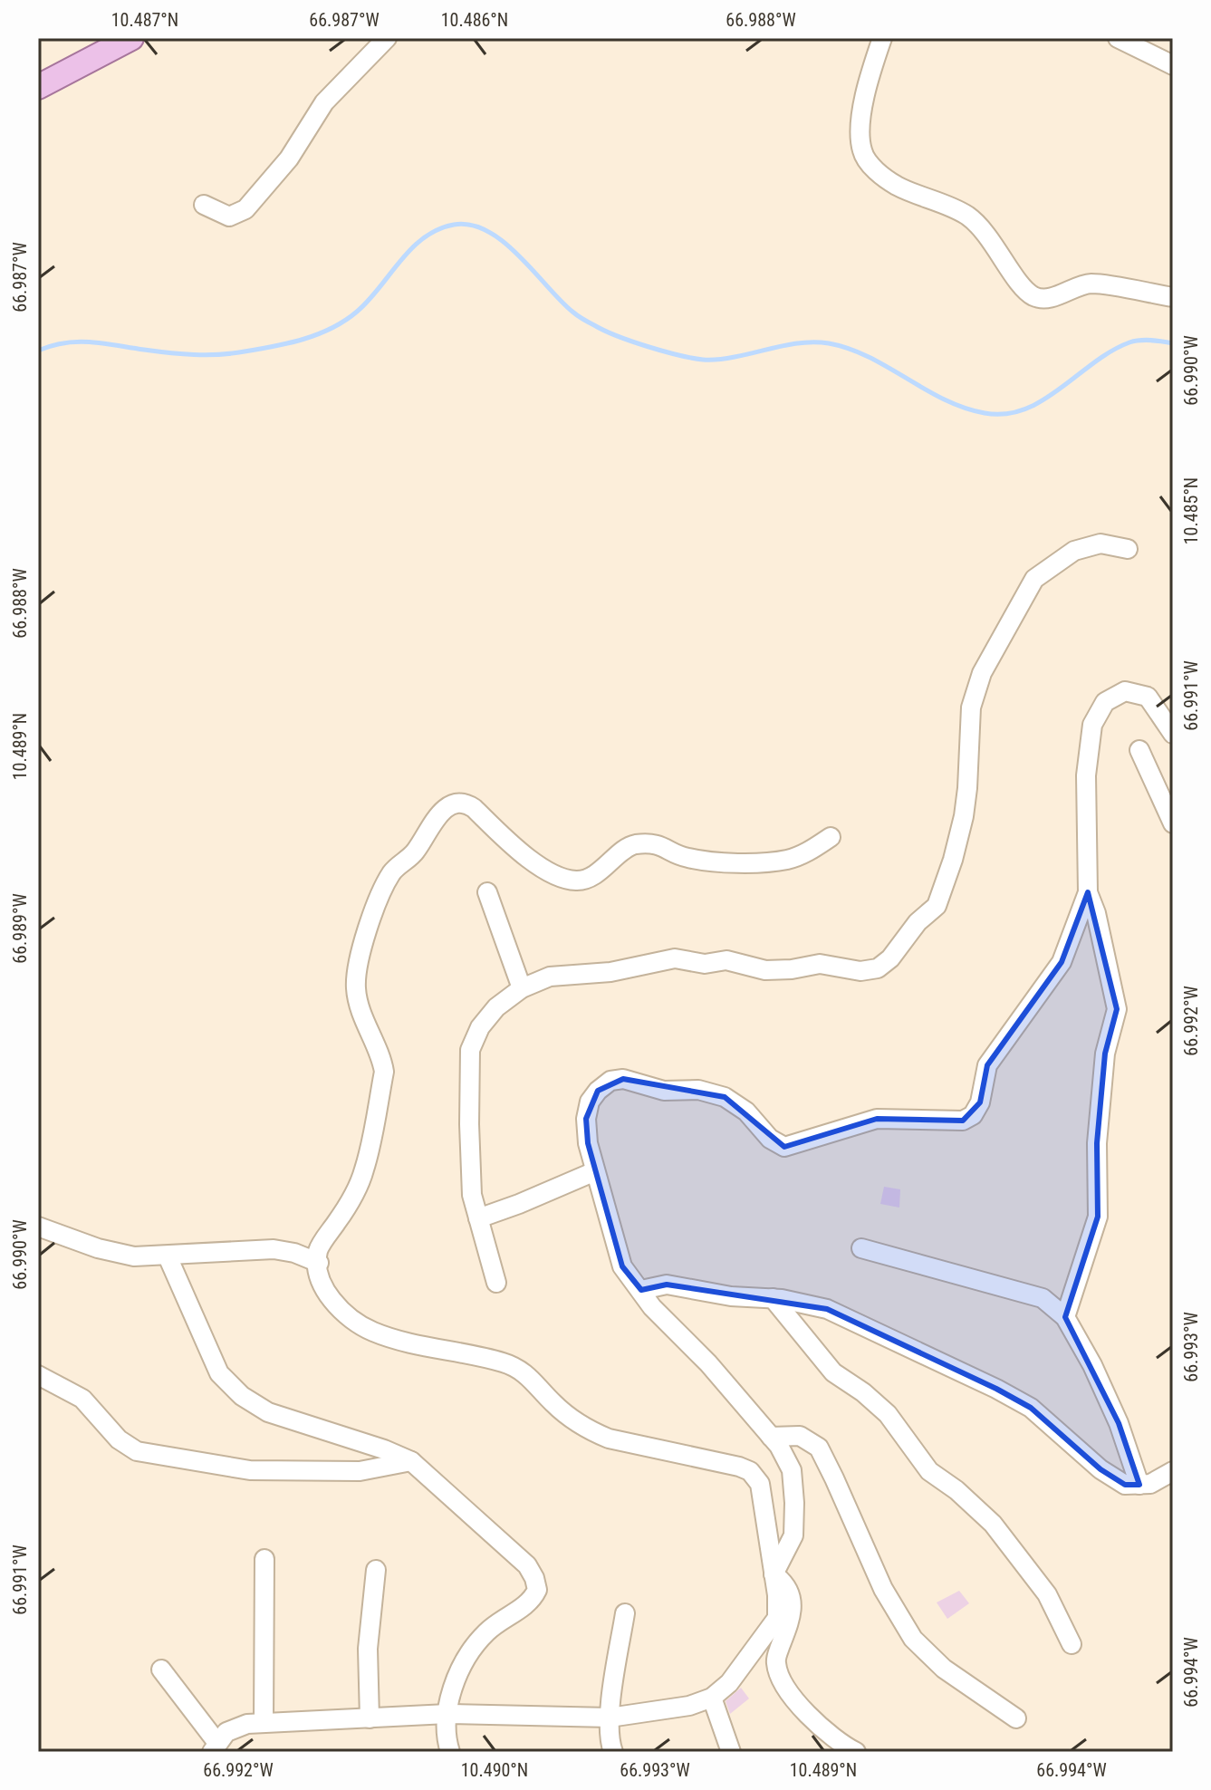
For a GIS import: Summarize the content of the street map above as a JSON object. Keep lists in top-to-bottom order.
{
  "coordinates": [
    "10.487°N",
    "66.987°W",
    "10.486°N",
    "66.988°W",
    "66.990°W",
    "10.485°N",
    "66.991°W",
    "10.489°N",
    "66.989°W",
    "66.992°W",
    "66.993°W",
    "66.994°W",
    "10.490°N"
  ]
}
